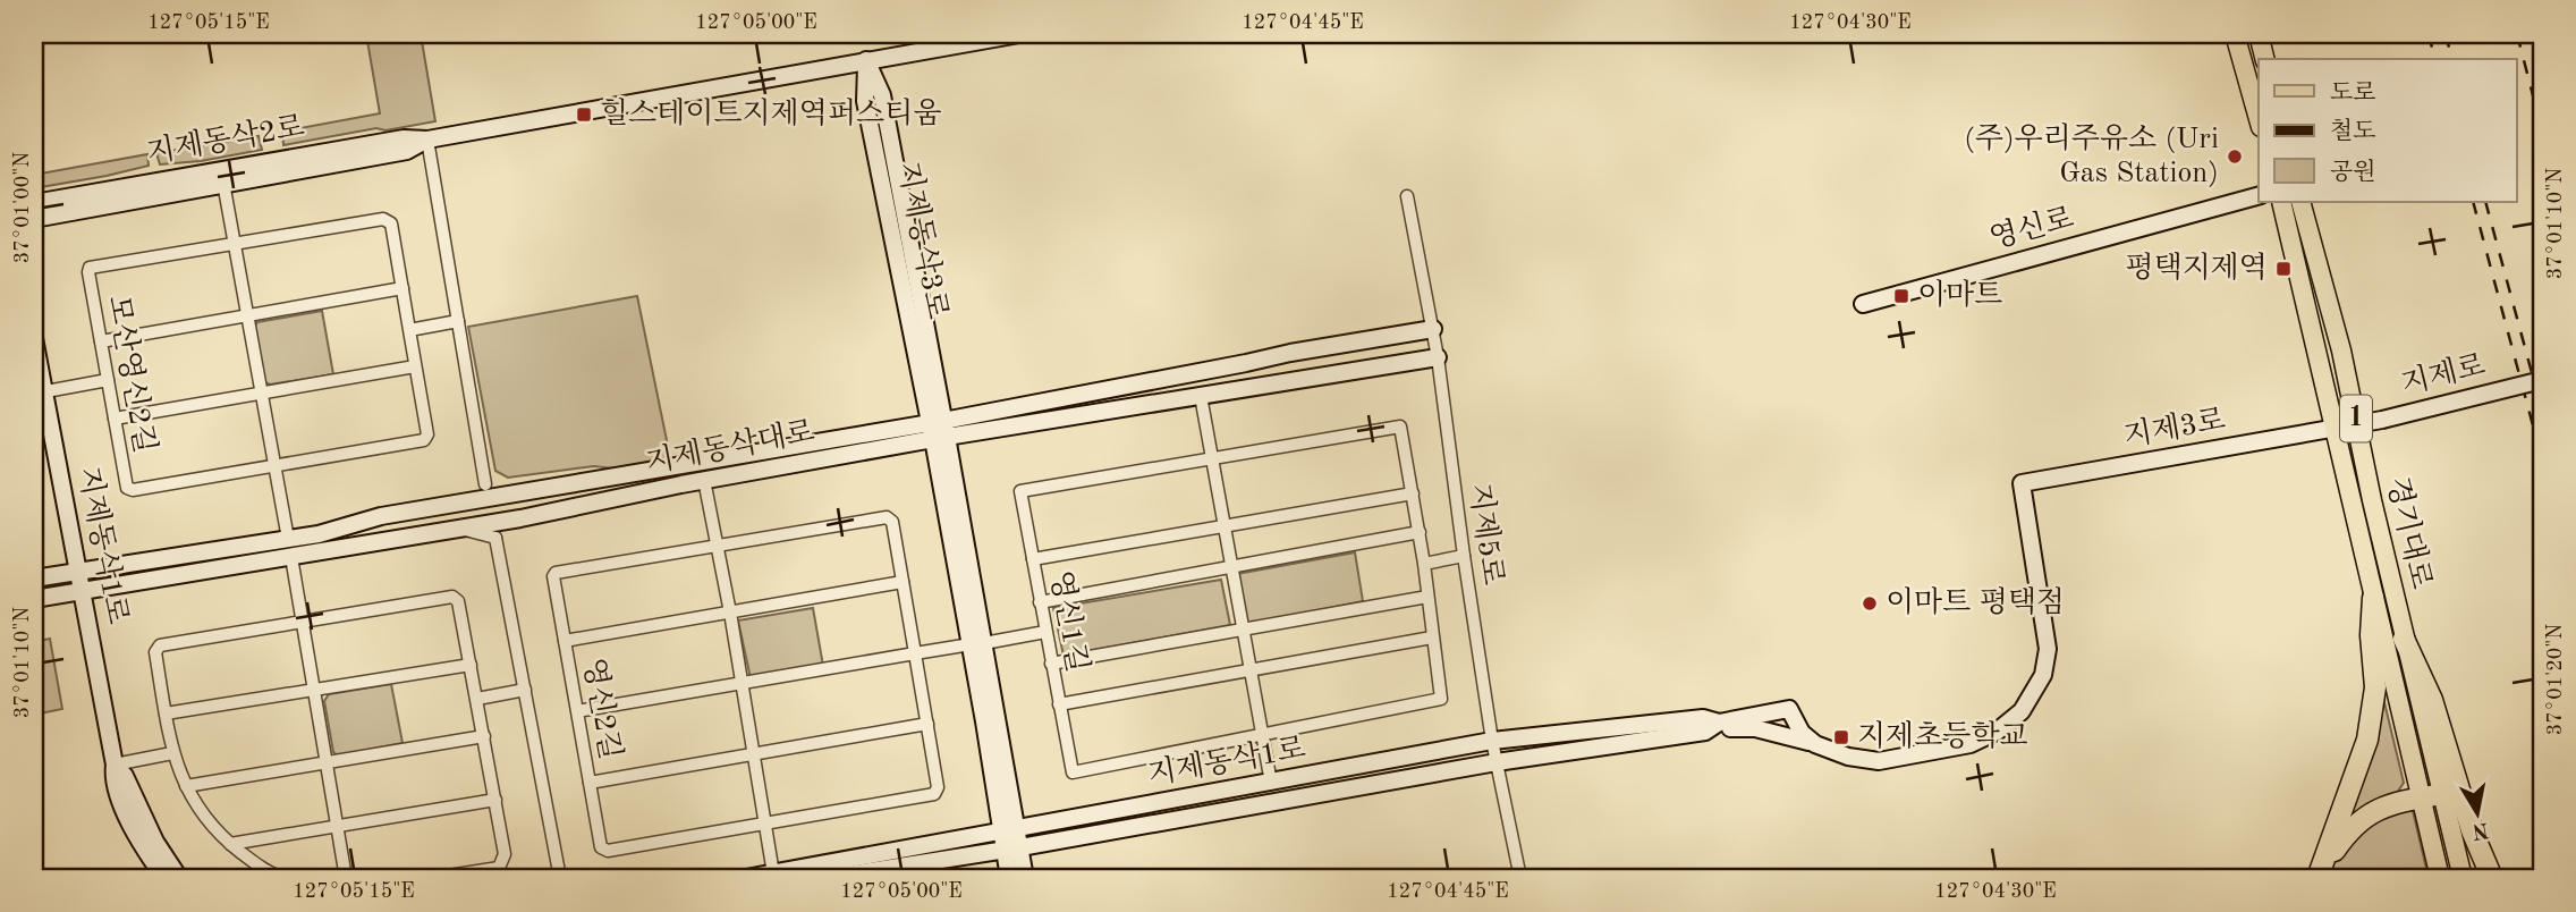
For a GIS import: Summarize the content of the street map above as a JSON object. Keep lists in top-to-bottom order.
{
  "streets": {
    "main road": ["1", "경기대로"],
    "street": [
      "지제동삭2로",
      "영신로",
      "지제동삭3로",
      "모산영신2길",
      "지제로",
      "지제3로",
      "지제동삭대로",
      "지제5로",
      "지제동삭1로",
      "영신1길",
      "영신2길"
    ]
  },
  "crossings": [
    ["지제동삭2로", "지제동삭3로"],
    ["지제동삭3로", "지제동삭대로"],
    ["지제동삭3로", "지제동삭1로"],
    ["지제로", "지제3로"],
    ["지제로", "경기대로"],
    ["지제3로", "경기대로"],
    ["지제3로", "지제동삭1로"],
    ["지제동삭대로", "지제5로"],
    ["지제동삭대로", "지제동삭1로"],
    ["지제5로", "지제동삭1로"]
  ],
  "places": {
    "transit": [
      "힐스테이트지제역퍼스티움",
      "평택지제역",
      "이마트",
      "지제초등학교"
    ],
    "other": ["(주)우리주유소 (Uri Gas Station)", "이마트 평택점"]
  },
  "legend": ["도로", "철도", "공원"],
  "north": "bottom",
  "coordinates": [
    "127°05'15\"E",
    "127°05'00\"E",
    "127°04'45\"E",
    "127°04'30\"E",
    "37°01'00\"N",
    "37°01'10\"N",
    "37°01'20\"N"
  ]
}
